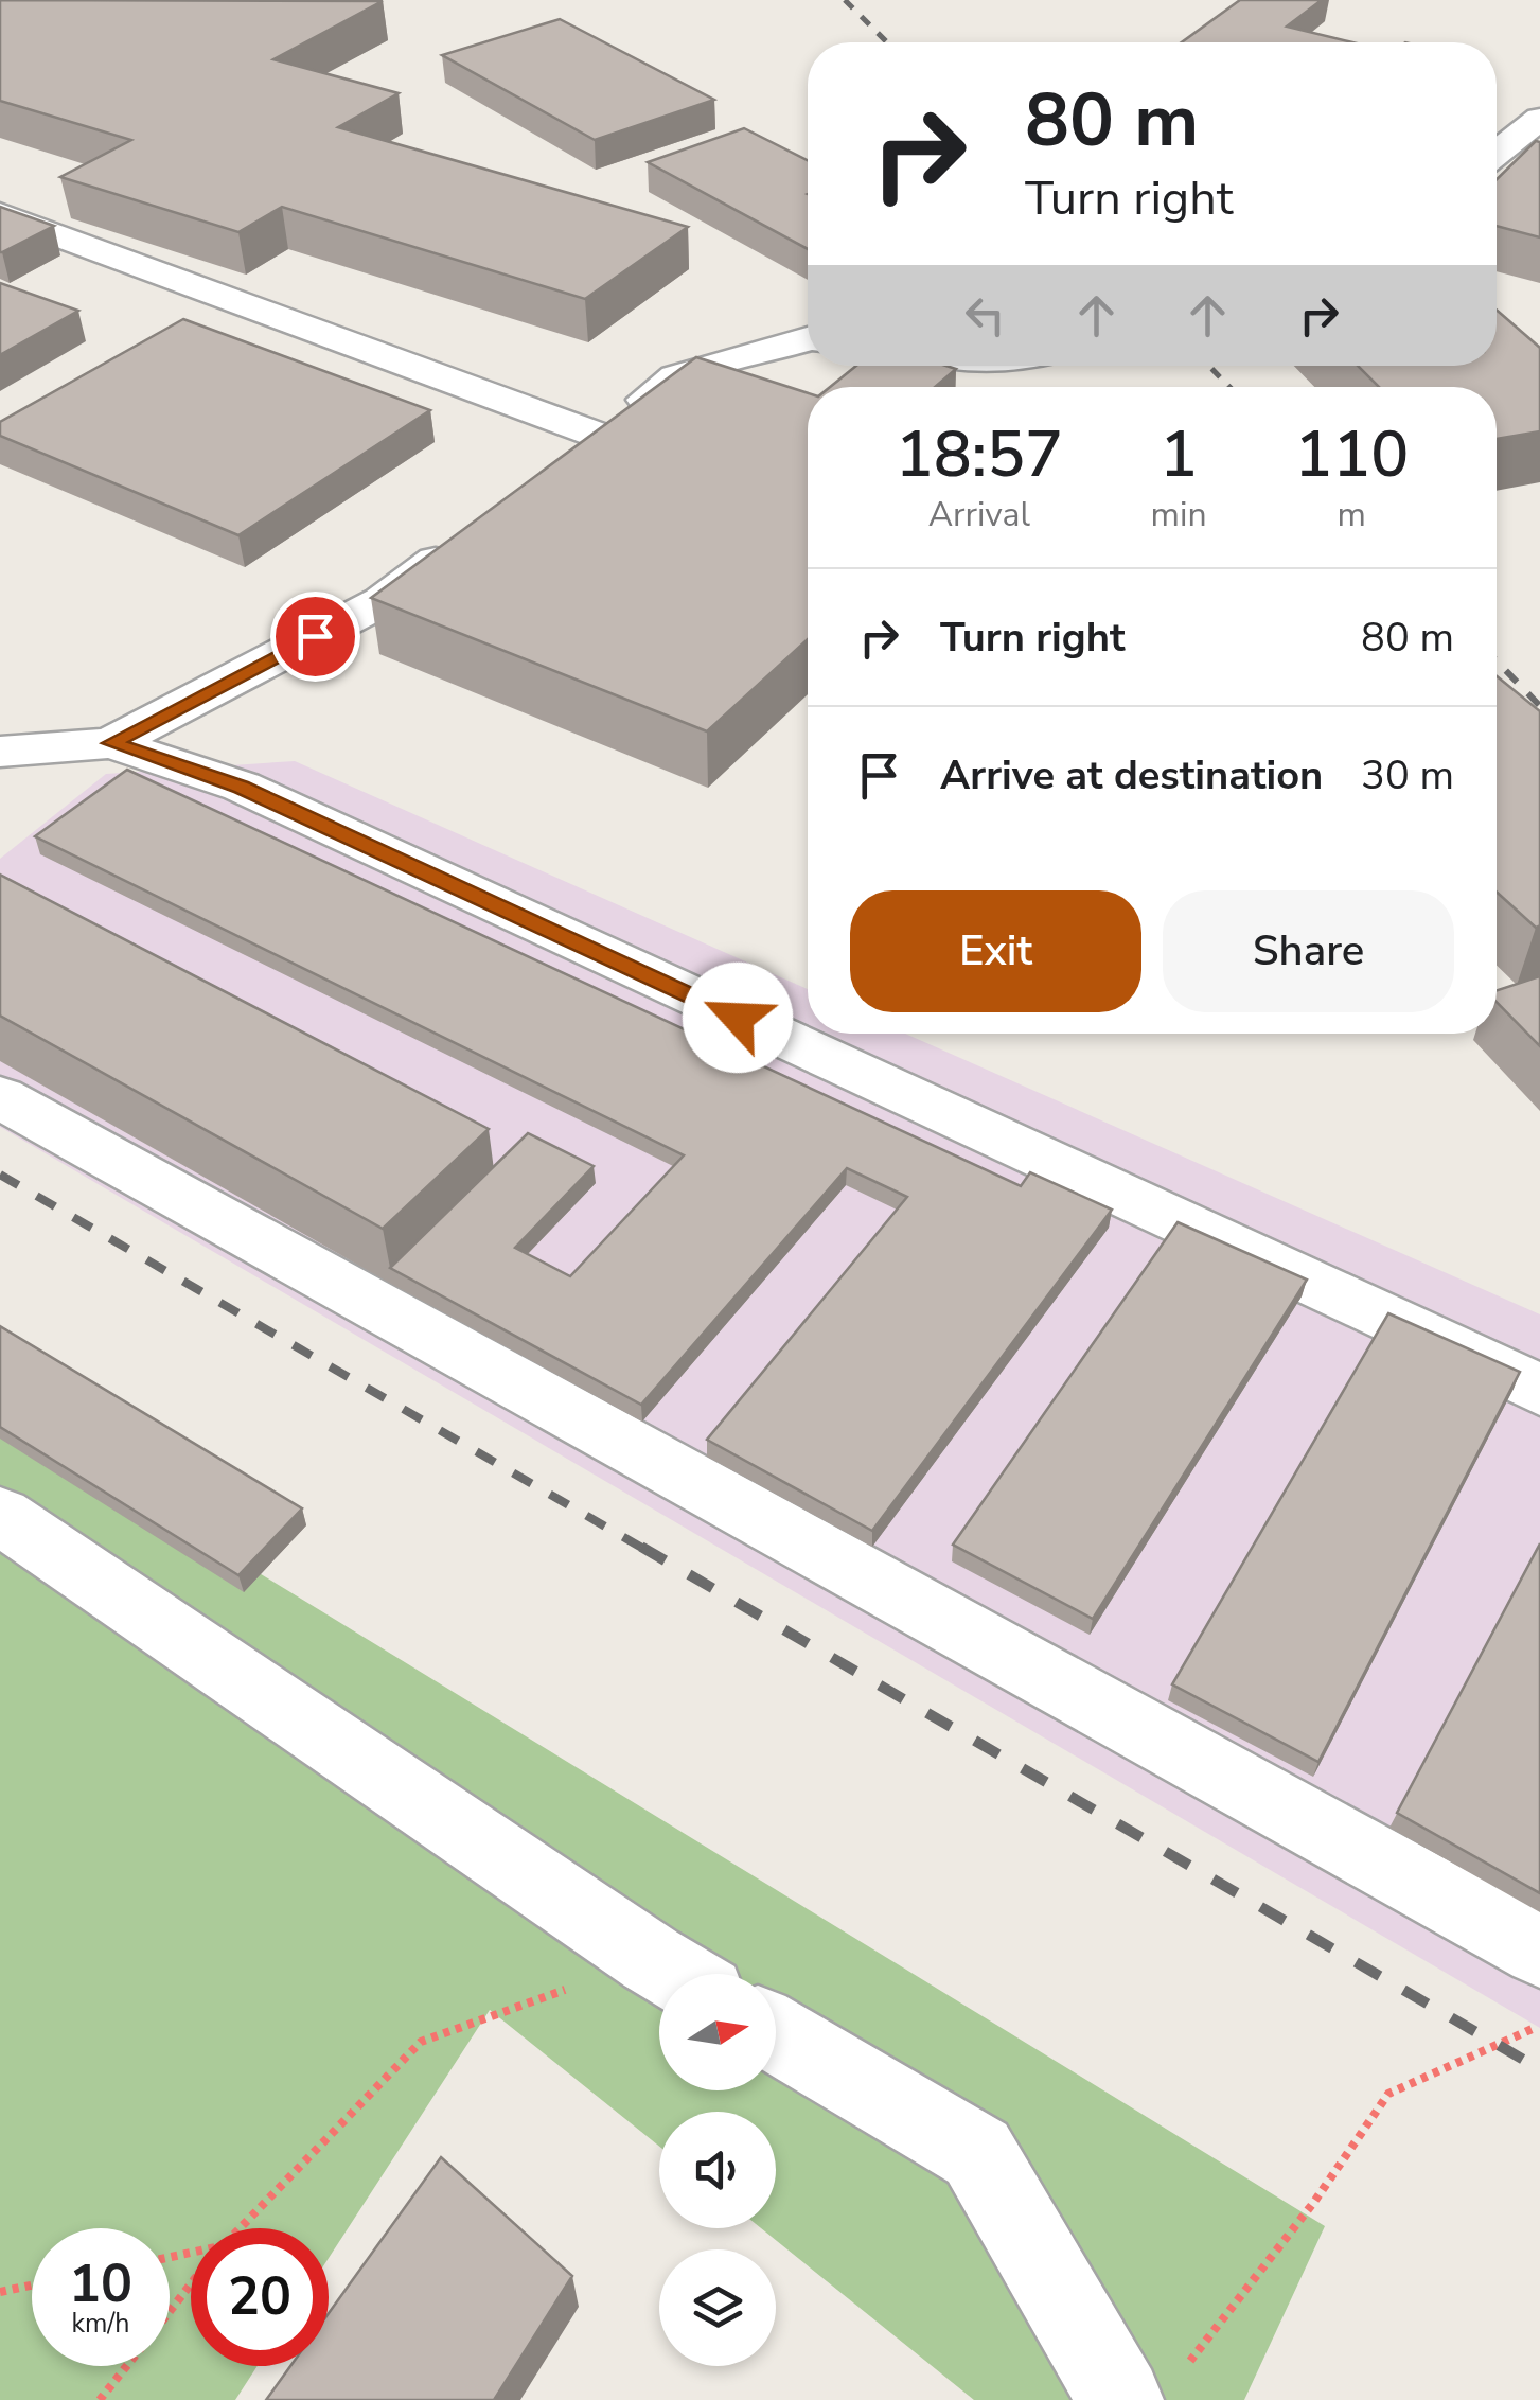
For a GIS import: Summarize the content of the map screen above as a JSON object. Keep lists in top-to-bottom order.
{
  "north": "right",
  "page": {
    "turn": ["80 m", "Turn right"],
    "eta": [
      "18:57",
      "Arrival",
      "1",
      "min",
      "110",
      "m"
    ],
    "list": [
      {
        "name": "Turn right",
        "value": "80 m"
      },
      {
        "name": "Arrive at destination",
        "value": "30 m"
      }
    ],
    "buttons": ["Exit", "Share"],
    "speed": "10 km/h",
    "limit": "20"
  }
}
